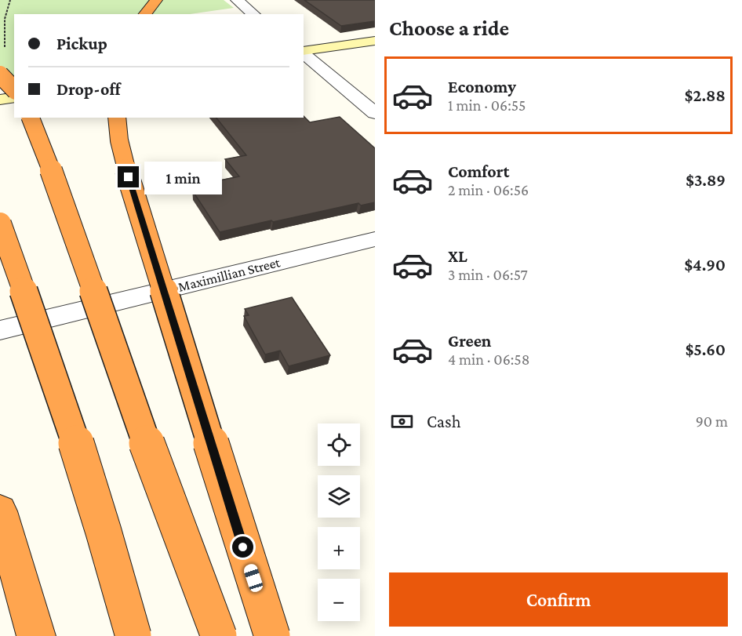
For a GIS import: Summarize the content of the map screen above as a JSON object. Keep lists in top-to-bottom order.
{
  "streets": {
    "street": ["Maximillian Street"]
  },
  "page": {
    "heading": "Choose a ride",
    "banner": ["Pickup", "Drop-off"],
    "list": [
      {
        "name": "Economy",
        "note": "1 min · 06:55",
        "value": "$2.88"
      },
      {
        "name": "Comfort",
        "note": "2 min · 06:56",
        "value": "$3.89"
      },
      {
        "name": "XL",
        "note": "3 min · 06:57",
        "value": "$4.90"
      },
      {
        "name": "Green",
        "note": "4 min · 06:58",
        "value": "$5.60"
      }
    ],
    "bubble": "1 min",
    "pay": ["Cash", "90 m"],
    "map_buttons": ["+", "−"],
    "buttons": "Confirm"
  }
}
